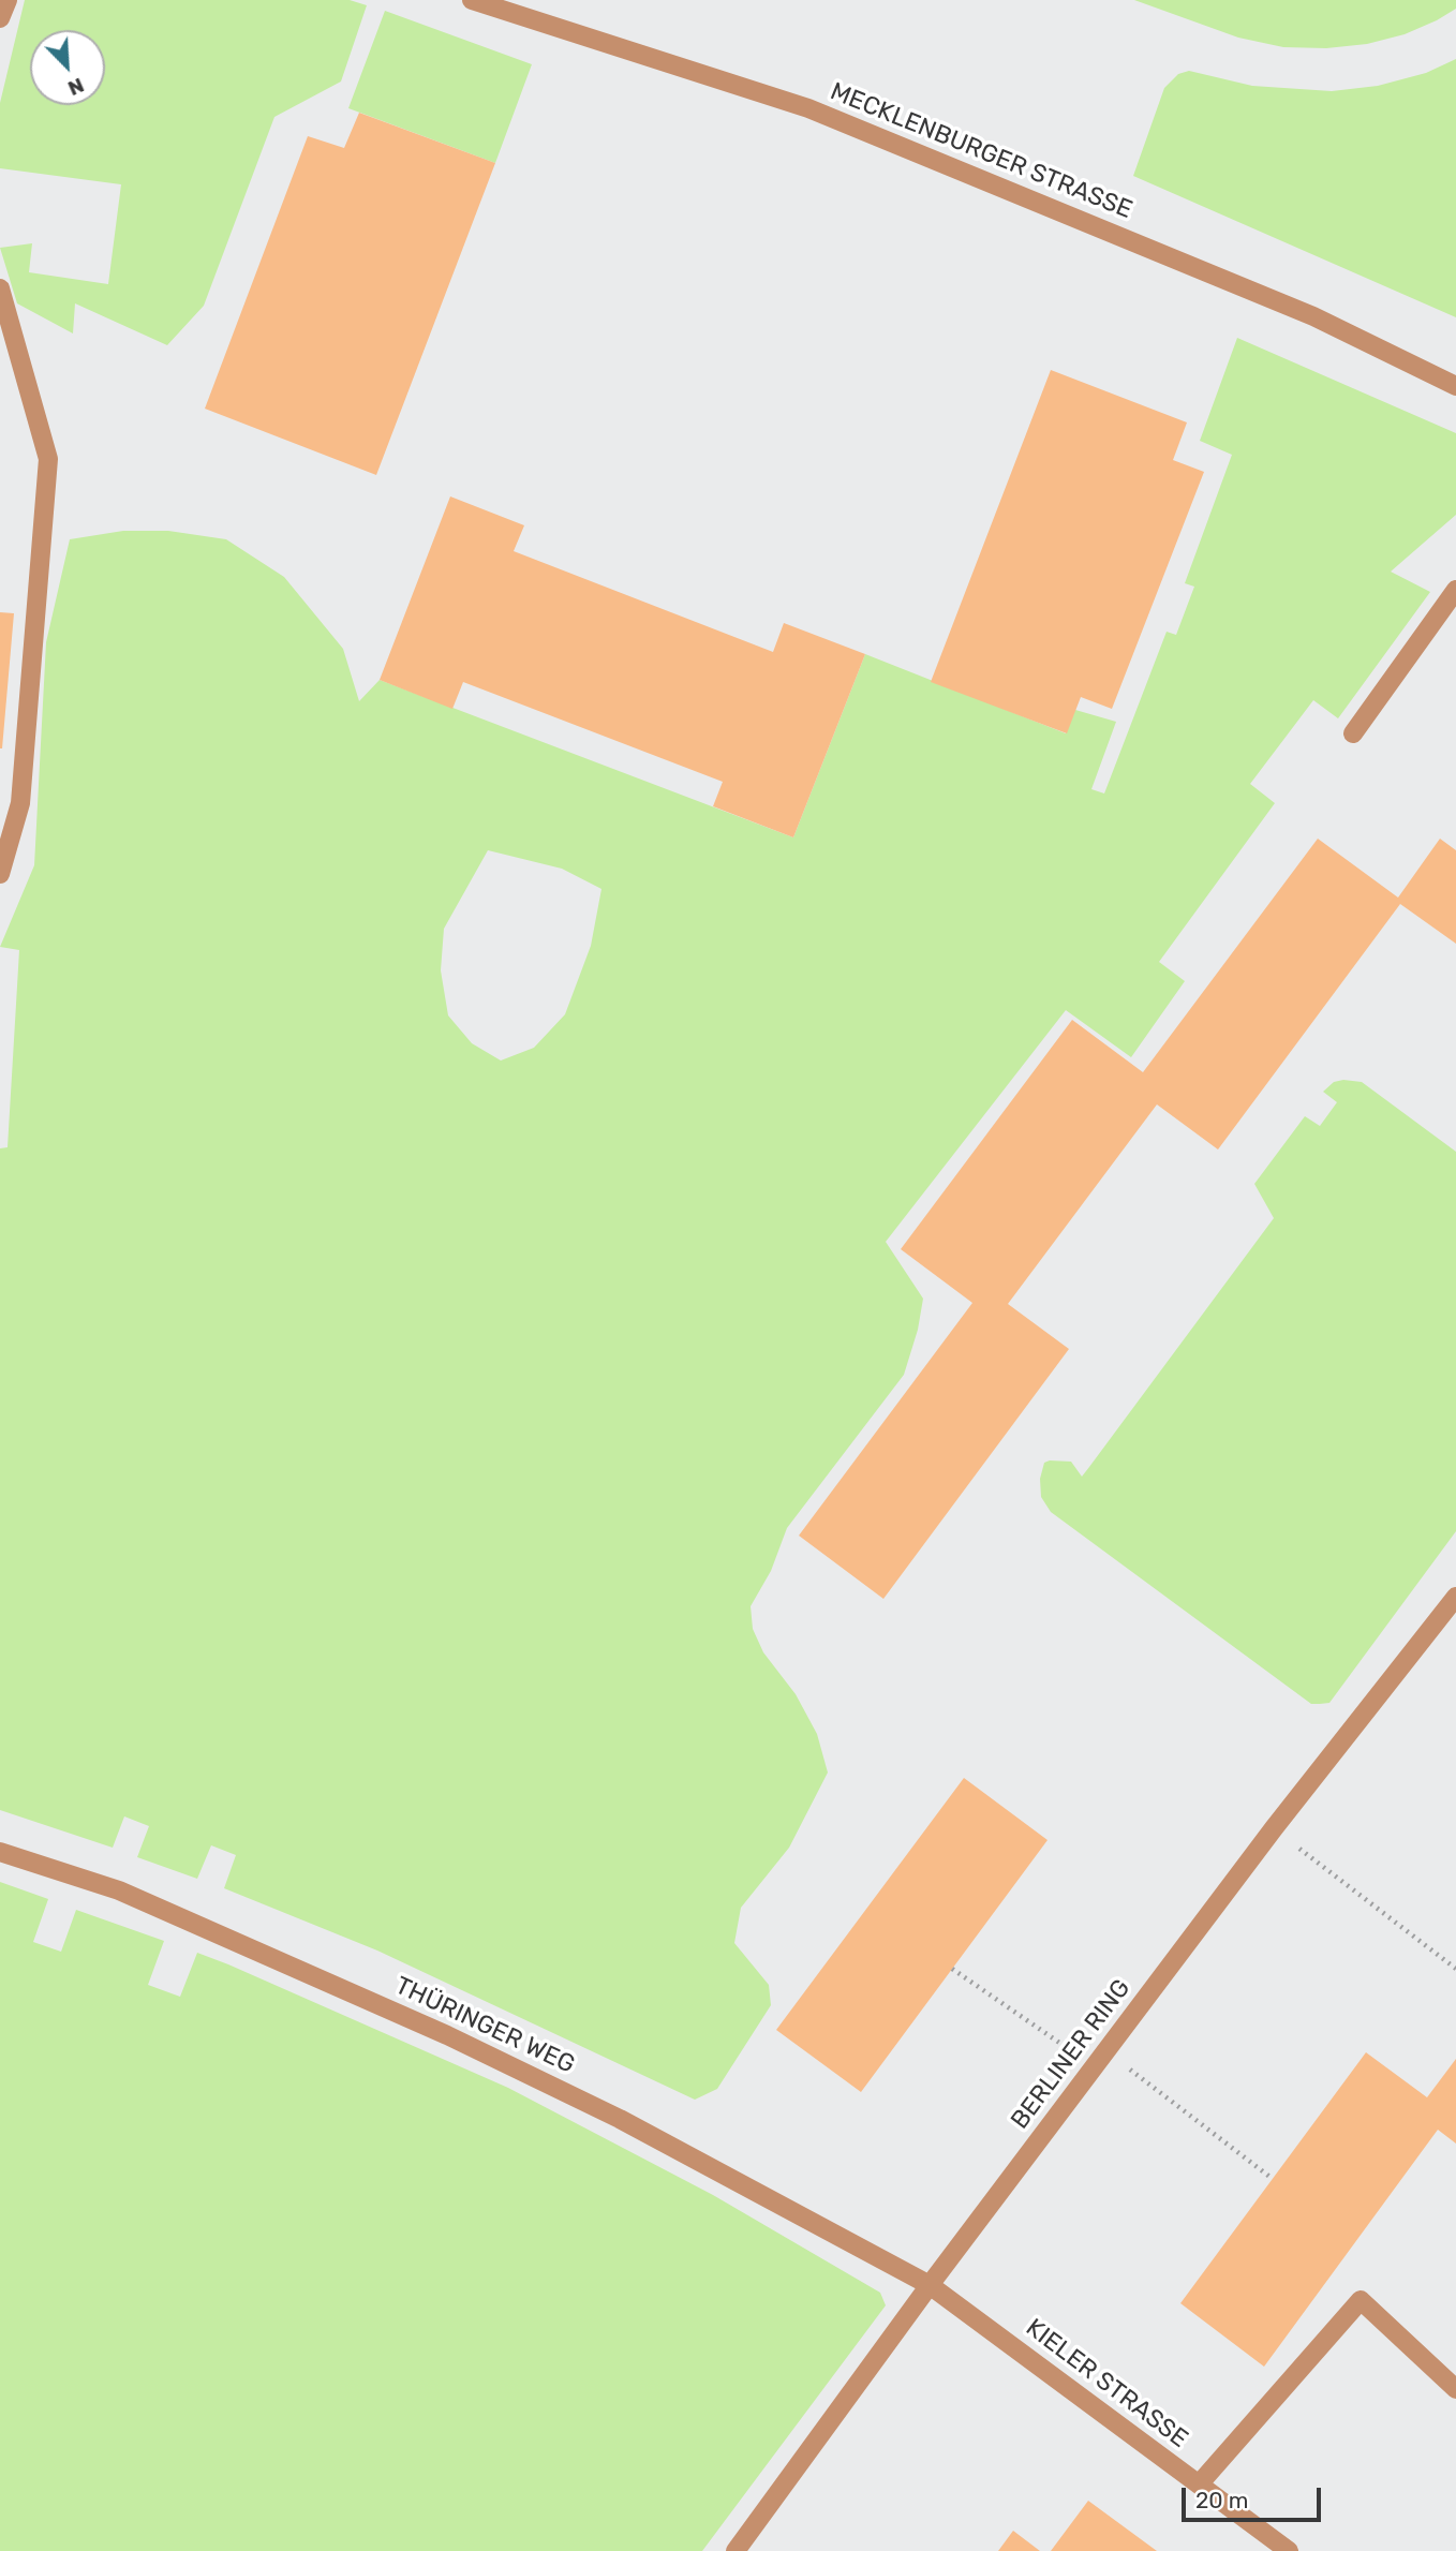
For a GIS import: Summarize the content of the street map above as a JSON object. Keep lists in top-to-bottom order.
{
  "streets": {
    "lane": [
      "MECKLENBURGER STRASSE",
      "THÜRINGER WEG",
      "BERLINER RING",
      "KIELER STRASSE"
    ]
  },
  "crossings": [
    ["THÜRINGER WEG", "BERLINER RING"],
    ["THÜRINGER WEG", "KIELER STRASSE"],
    ["BERLINER RING", "KIELER STRASSE"]
  ],
  "scale_bar": "20 m",
  "north": "bottom right"
}
